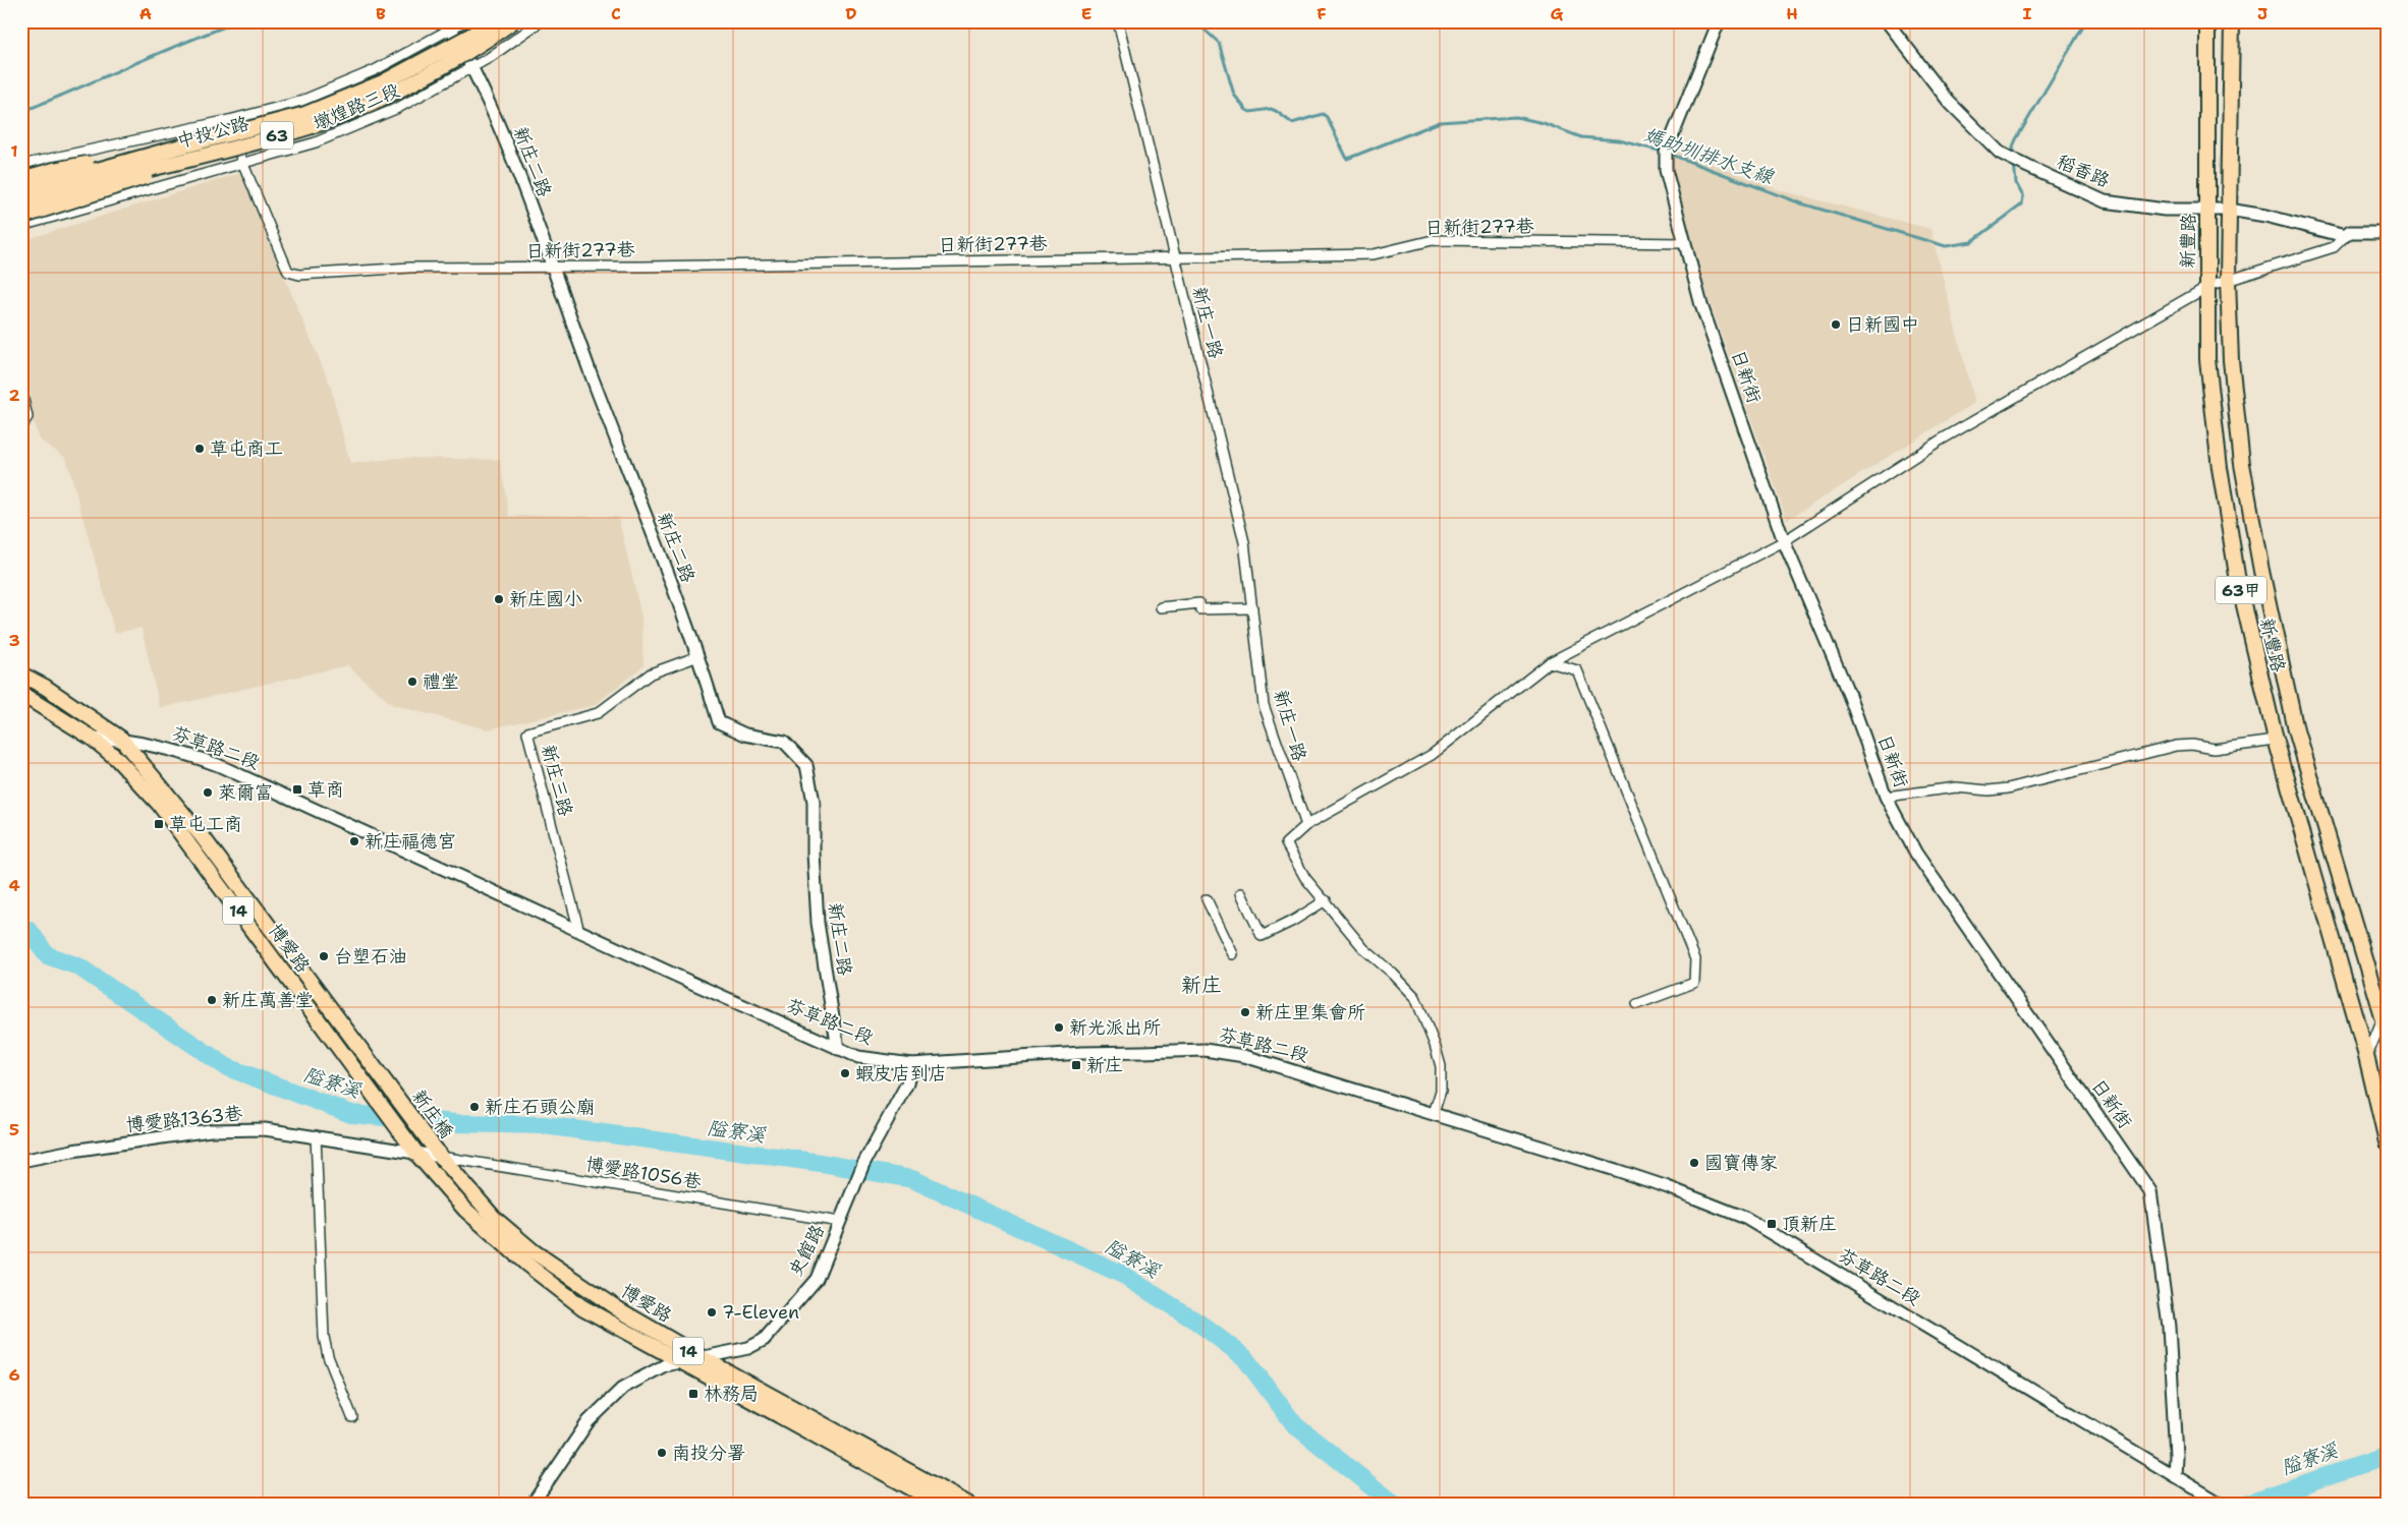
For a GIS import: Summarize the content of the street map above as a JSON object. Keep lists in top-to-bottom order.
{
  "streets": {
    "main road": [
      "中投公路",
      "63",
      "新豐路",
      "63甲",
      "芬草路二段",
      "14",
      "博愛路",
      "新庄橋"
    ],
    "street": [
      "墩煌路三段",
      "新庄二路",
      "稻香路",
      "日新街277巷",
      "新庄一路",
      "日新街",
      "新庄三路",
      "博愛路1363巷",
      "博愛路1056巷",
      "史館路"
    ]
  },
  "crossings": [
    ["墩煌路三段", "新庄二路"],
    ["墩煌路三段", "日新街277巷"],
    ["新庄二路", "日新街277巷"],
    ["新庄二路", "芬草路二段"],
    ["新庄二路", "新庄三路"],
    ["稻香路", "新豐路"],
    ["日新街277巷", "新庄一路"],
    ["日新街277巷", "日新街"],
    ["日新街", "芬草路二段"],
    ["芬草路二段", "新庄三路"],
    ["芬草路二段", "博愛路"],
    ["芬草路二段", "史館路"],
    ["博愛路", "新庄橋"],
    ["博愛路", "博愛路1363巷"],
    ["博愛路", "博愛路1056巷"],
    ["博愛路", "史館路"],
    ["新庄橋", "博愛路1363巷"],
    ["新庄橋", "博愛路1056巷"],
    ["博愛路1363巷", "博愛路1056巷"],
    ["博愛路1056巷", "史館路"]
  ],
  "districts": ["新庄"],
  "water": ["媽助圳排水支線", "隘寮溪"],
  "places": {
    "other": [
      "日新國中",
      "草屯商工",
      "新庄國小",
      "禮堂",
      "萊爾富",
      "新庄福德宮",
      "台塑石油",
      "新庄萬善堂",
      "新庄里集會所",
      "新光派出所",
      "蝦皮店到店",
      "新庄石頭公廟",
      "國寶傳家",
      "7-Eleven",
      "南投分署"
    ],
    "transit": [
      "草商",
      "草屯工商",
      "新庄",
      "頂新庄",
      "林務局"
    ]
  },
  "grid": {
    "columns": [
      "A",
      "B",
      "C",
      "D",
      "E",
      "F",
      "G",
      "H",
      "I",
      "J"
    ],
    "rows": [
      "1",
      "2",
      "3",
      "4",
      "5",
      "6"
    ]
  }
}
